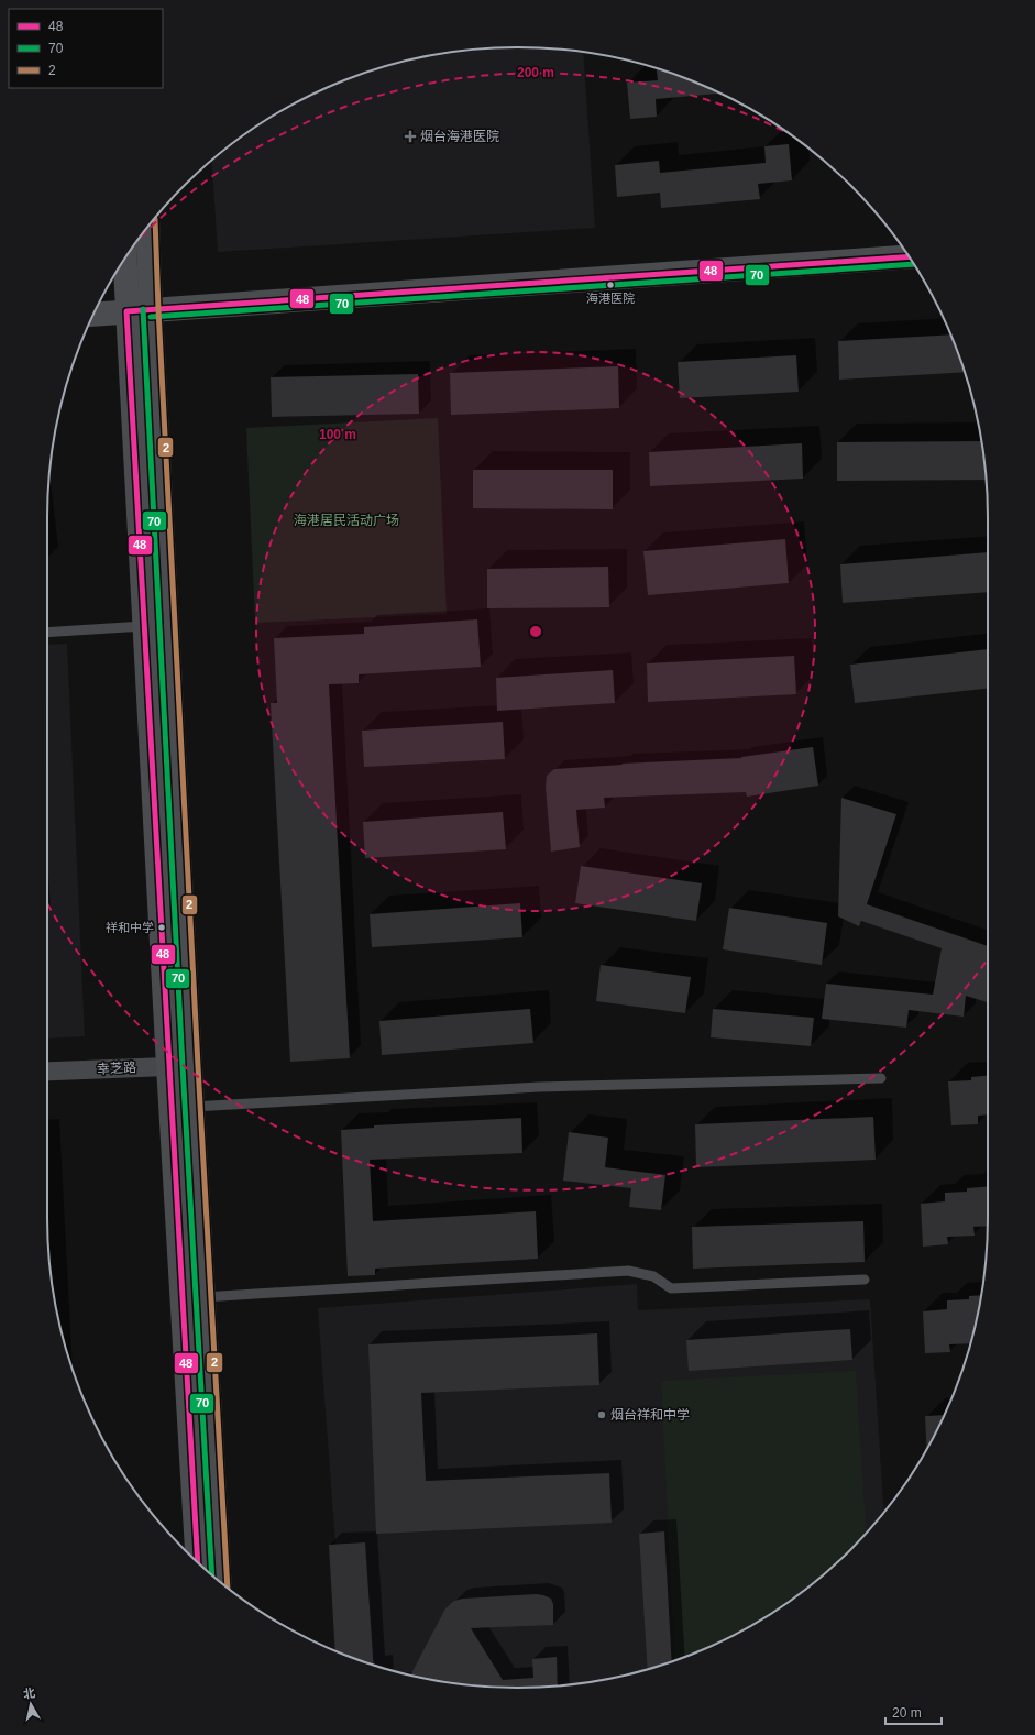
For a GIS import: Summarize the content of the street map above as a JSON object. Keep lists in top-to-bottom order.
{
  "streets": {
    "street": ["幸芝路"]
  },
  "parks": ["海港居民活动广场"],
  "places": {
    "health": ["烟台海港医院"],
    "other": ["海港医院", "祥和中学", "烟台祥和中学"]
  },
  "lines": ["transit line 2", "transit line 48", "transit line 70"],
  "legend": ["48", "70", "2"],
  "scale_bar": "20 m",
  "north": "top",
  "rings": ["200 m", "100 m"]
}
